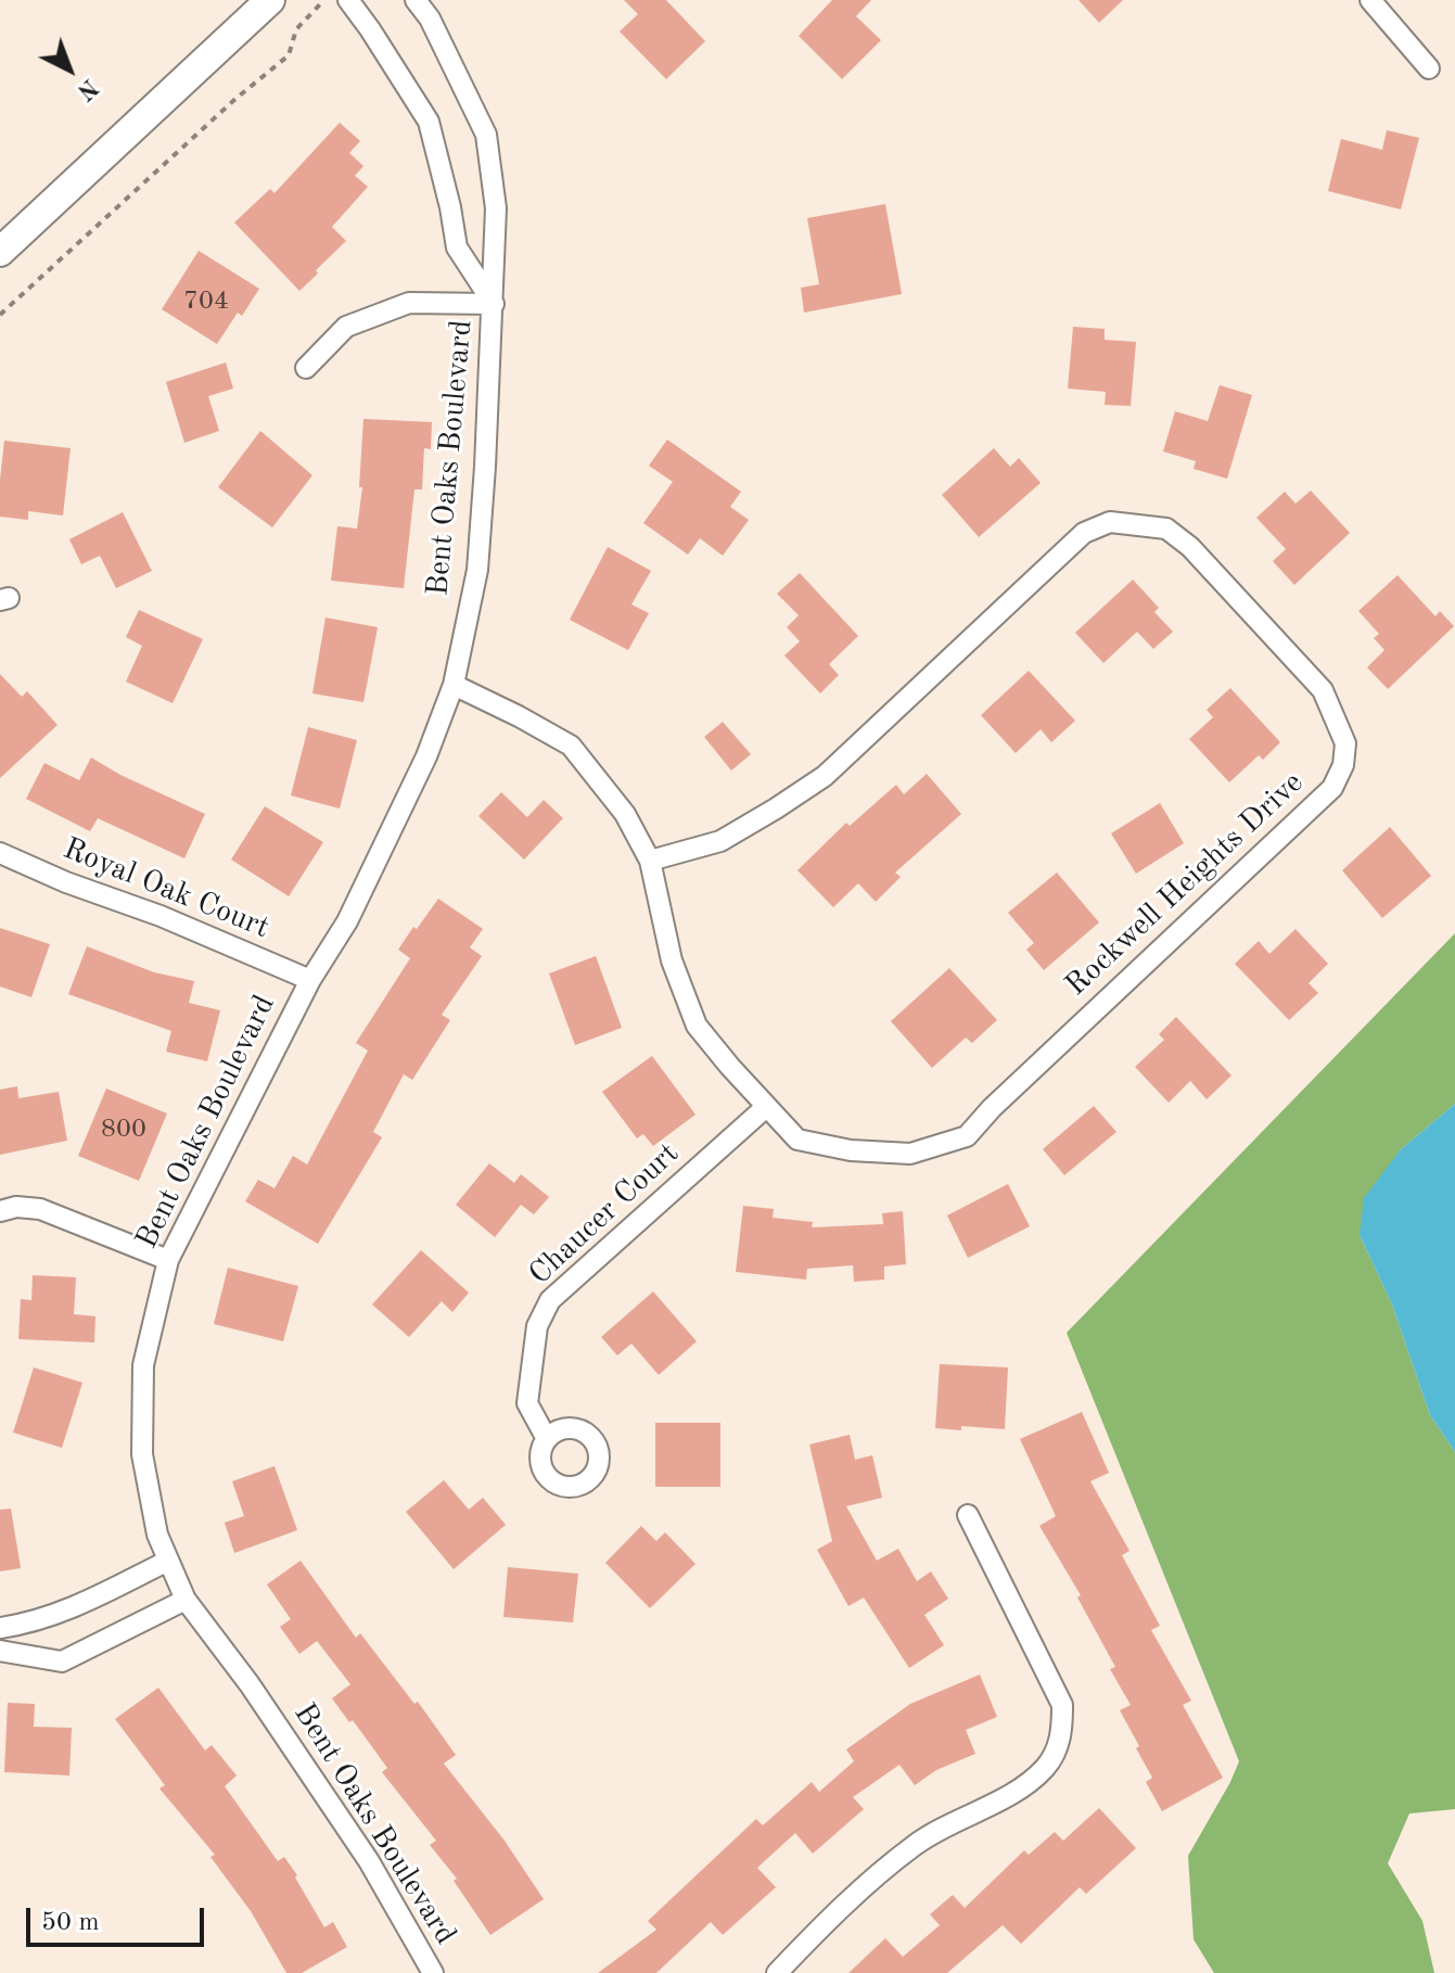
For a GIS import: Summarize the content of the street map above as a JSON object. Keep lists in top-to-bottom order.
{
  "streets": {
    "street": [
      "Bent Oaks Boulevard",
      "Rockwell Heights Drive",
      "Royal Oak Court",
      "Chaucer Court"
    ]
  },
  "crossings": [
    ["Bent Oaks Boulevard", "Rockwell Heights Drive"],
    ["Bent Oaks Boulevard", "Royal Oak Court"],
    ["Rockwell Heights Drive", "Chaucer Court"]
  ],
  "house_numbers": ["704", "800"],
  "scale_bar": "50 m",
  "north": "bottom right"
}
